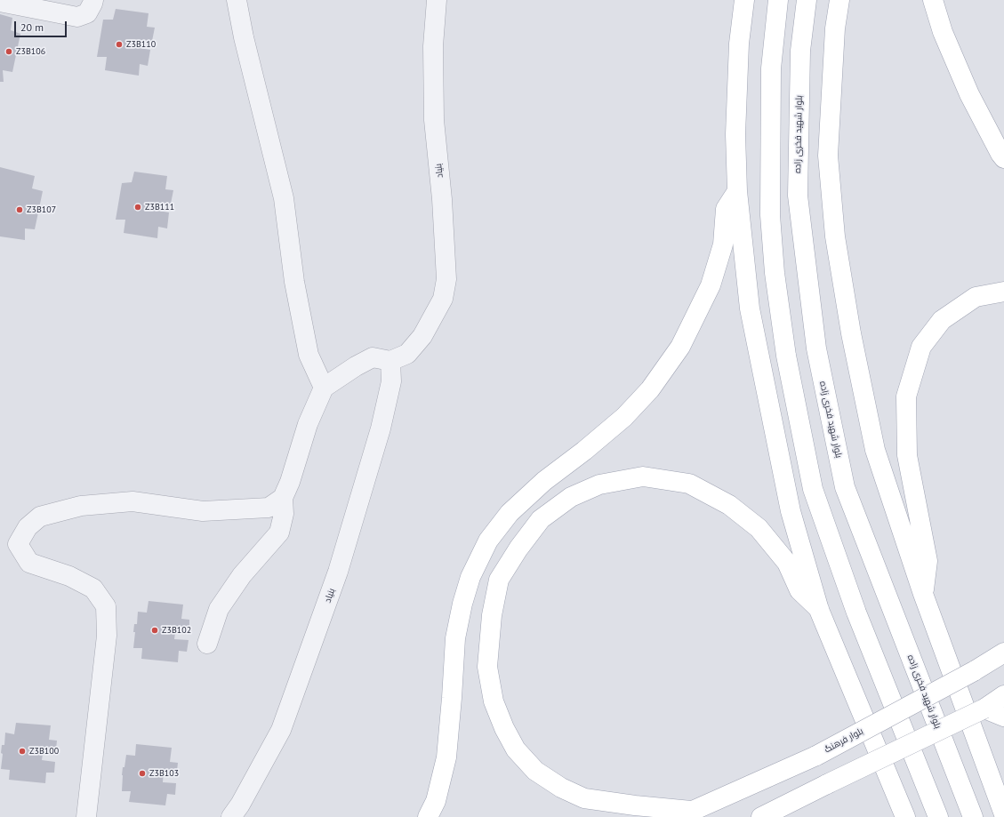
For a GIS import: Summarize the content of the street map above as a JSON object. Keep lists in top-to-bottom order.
{
  "streets": {
    "main road": ["بلوار شهید فخری زاده", "بلوار فرهنگ"],
    "street": ["بنیاد"]
  },
  "places": [
    "Z3B110",
    "Z3B106",
    "Z3B111",
    "Z3B107",
    "Z3B102",
    "Z3B100",
    "Z3B103"
  ],
  "scale_bar": "20 m"
}
